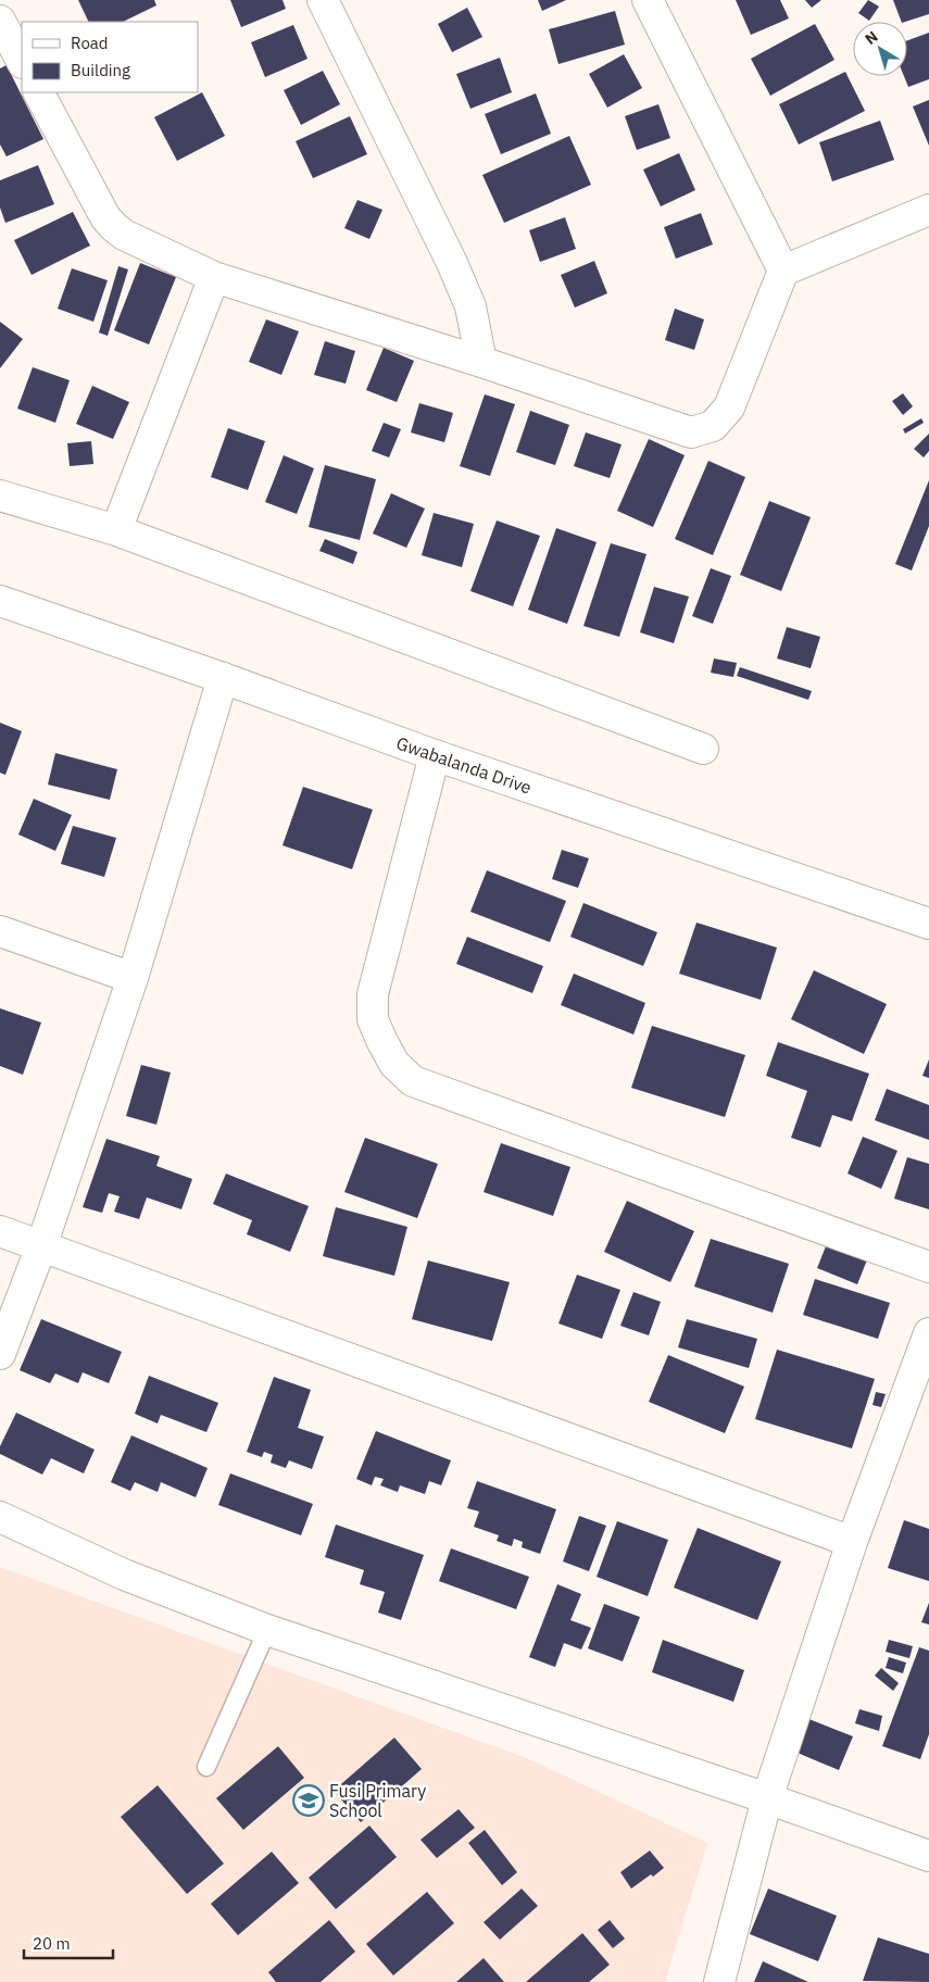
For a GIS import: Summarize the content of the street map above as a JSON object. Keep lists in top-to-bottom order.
{
  "streets": {
    "street": ["Gwabalanda Drive"]
  },
  "places": {
    "school or university": ["Fusi Primary School"]
  },
  "legend": ["Road", "Building"],
  "scale_bar": "20 m",
  "north": "top left"
}
